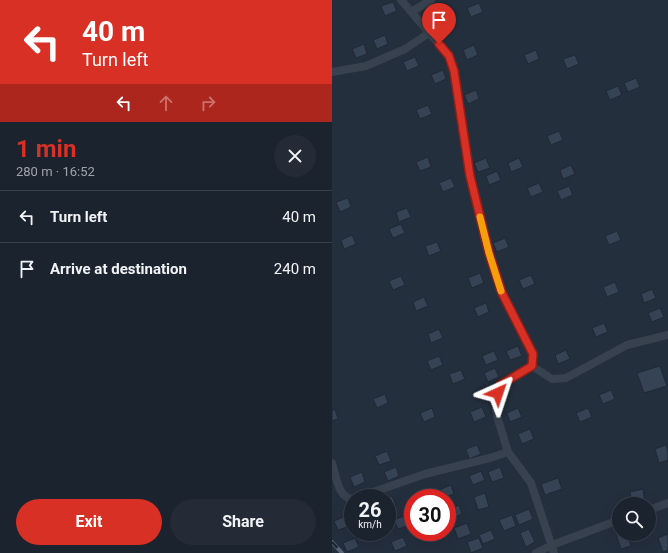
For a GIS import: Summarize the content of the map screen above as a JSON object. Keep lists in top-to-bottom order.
{
  "page": {
    "turn": ["40 m", "Turn left"],
    "heading": ["1 min", "280 m · 16:52"],
    "list": [
      {
        "name": "Turn left",
        "value": "40 m"
      },
      {
        "name": "Arrive at destination",
        "value": "240 m"
      }
    ],
    "speed": "26 km/h",
    "limit": "30",
    "buttons": ["Exit", "Share"]
  }
}
